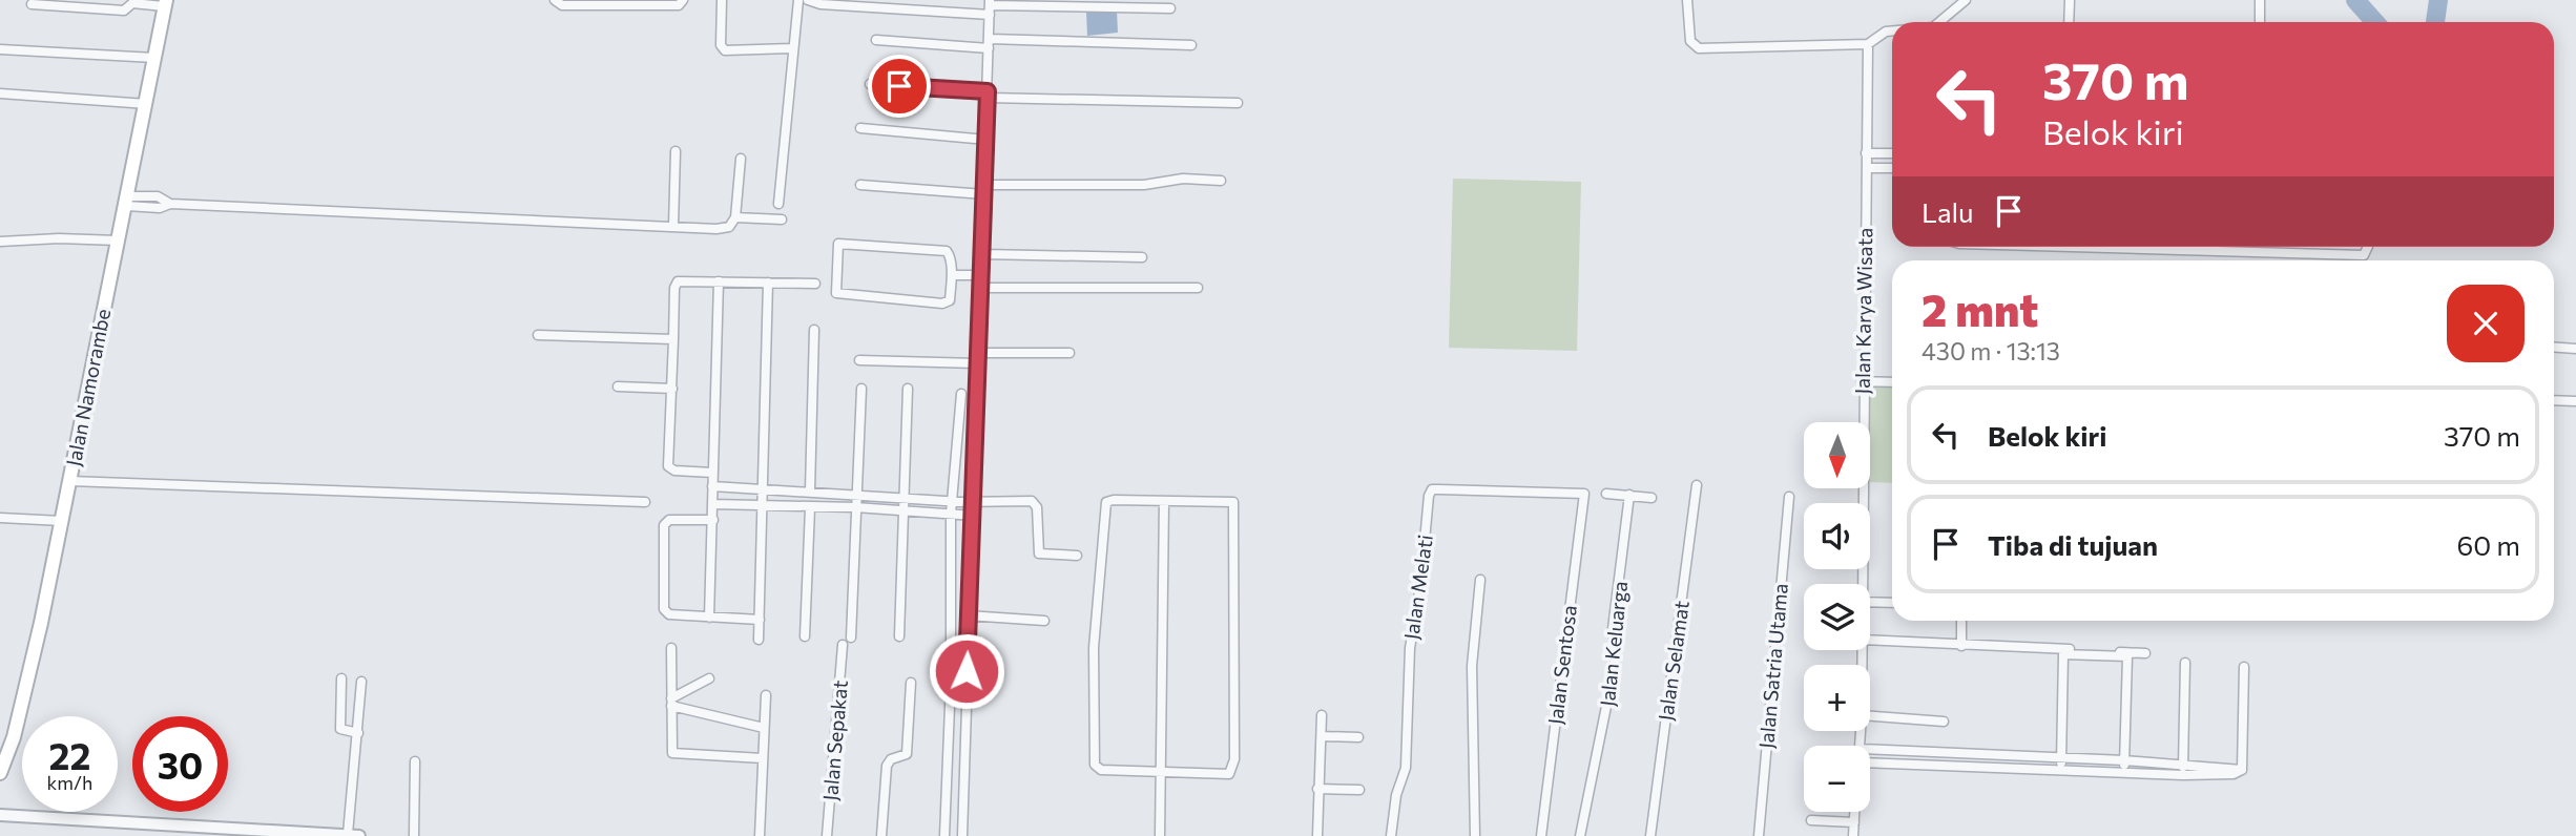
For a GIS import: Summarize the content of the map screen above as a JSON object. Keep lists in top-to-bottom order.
{
  "streets": {
    "main road": ["Jalan Namorambe"],
    "street": [
      "Jalan Karya Wisata",
      "Jalan Melati",
      "Jalan Keluarga",
      "Jalan Selamat",
      "Jalan Sentosa",
      "Jalan Satria Utama",
      "Jalan Sepakat"
    ]
  },
  "crossings": [
    ["Jalan Melati", "Jalan Sentosa"]
  ],
  "north": "bottom",
  "page": {
    "turn": ["370 m", "Belok kiri"],
    "then": "Lalu",
    "heading": ["2 mnt", "430 m · 13:13"],
    "list": [
      {
        "name": "Belok kiri",
        "value": "370 m"
      },
      {
        "name": "Tiba di tujuan",
        "value": "60 m"
      }
    ],
    "map_buttons": ["+", "−"],
    "speed": "22 km/h",
    "limit": "30"
  }
}
